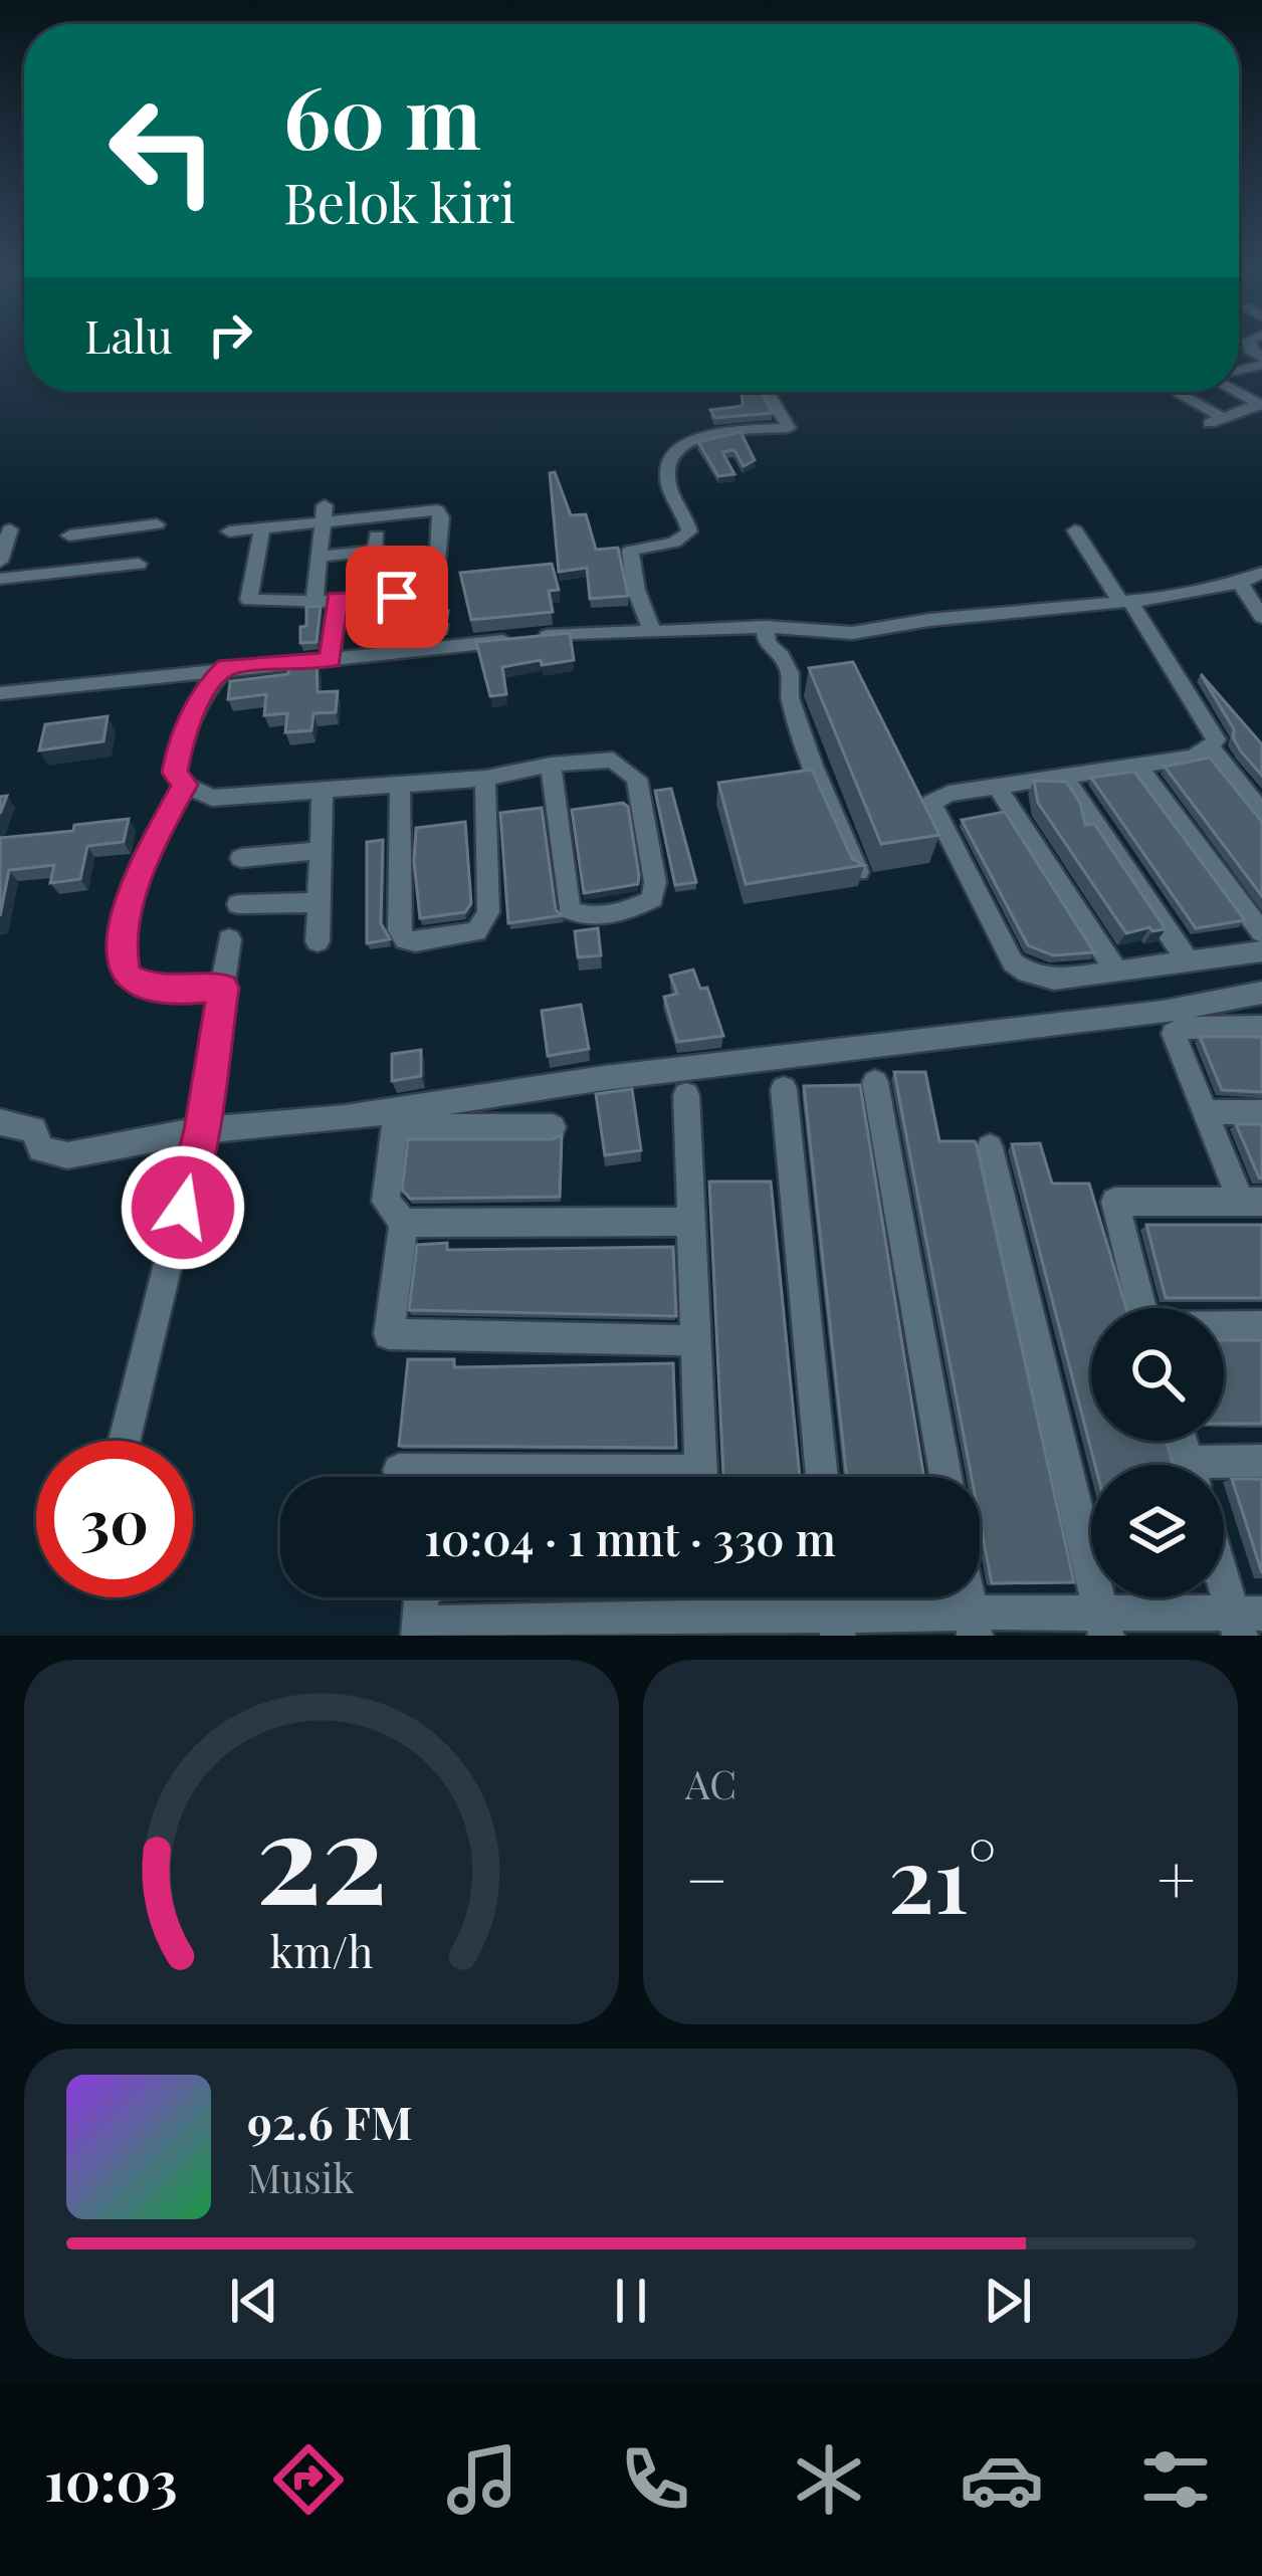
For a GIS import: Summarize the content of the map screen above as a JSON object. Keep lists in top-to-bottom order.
{
  "page": {
    "turn": ["60 m", "Belok kiri"],
    "then": "Lalu",
    "limit": "30",
    "trip": "10:04 · 1 mnt · 330 m",
    "tile": "AC",
    "heat": ["−", "21°", "+"],
    "song": ["92.6 FM", "Musik"],
    "tabs": "10:03",
    "gauge": ["22", "km/h"]
  }
}
